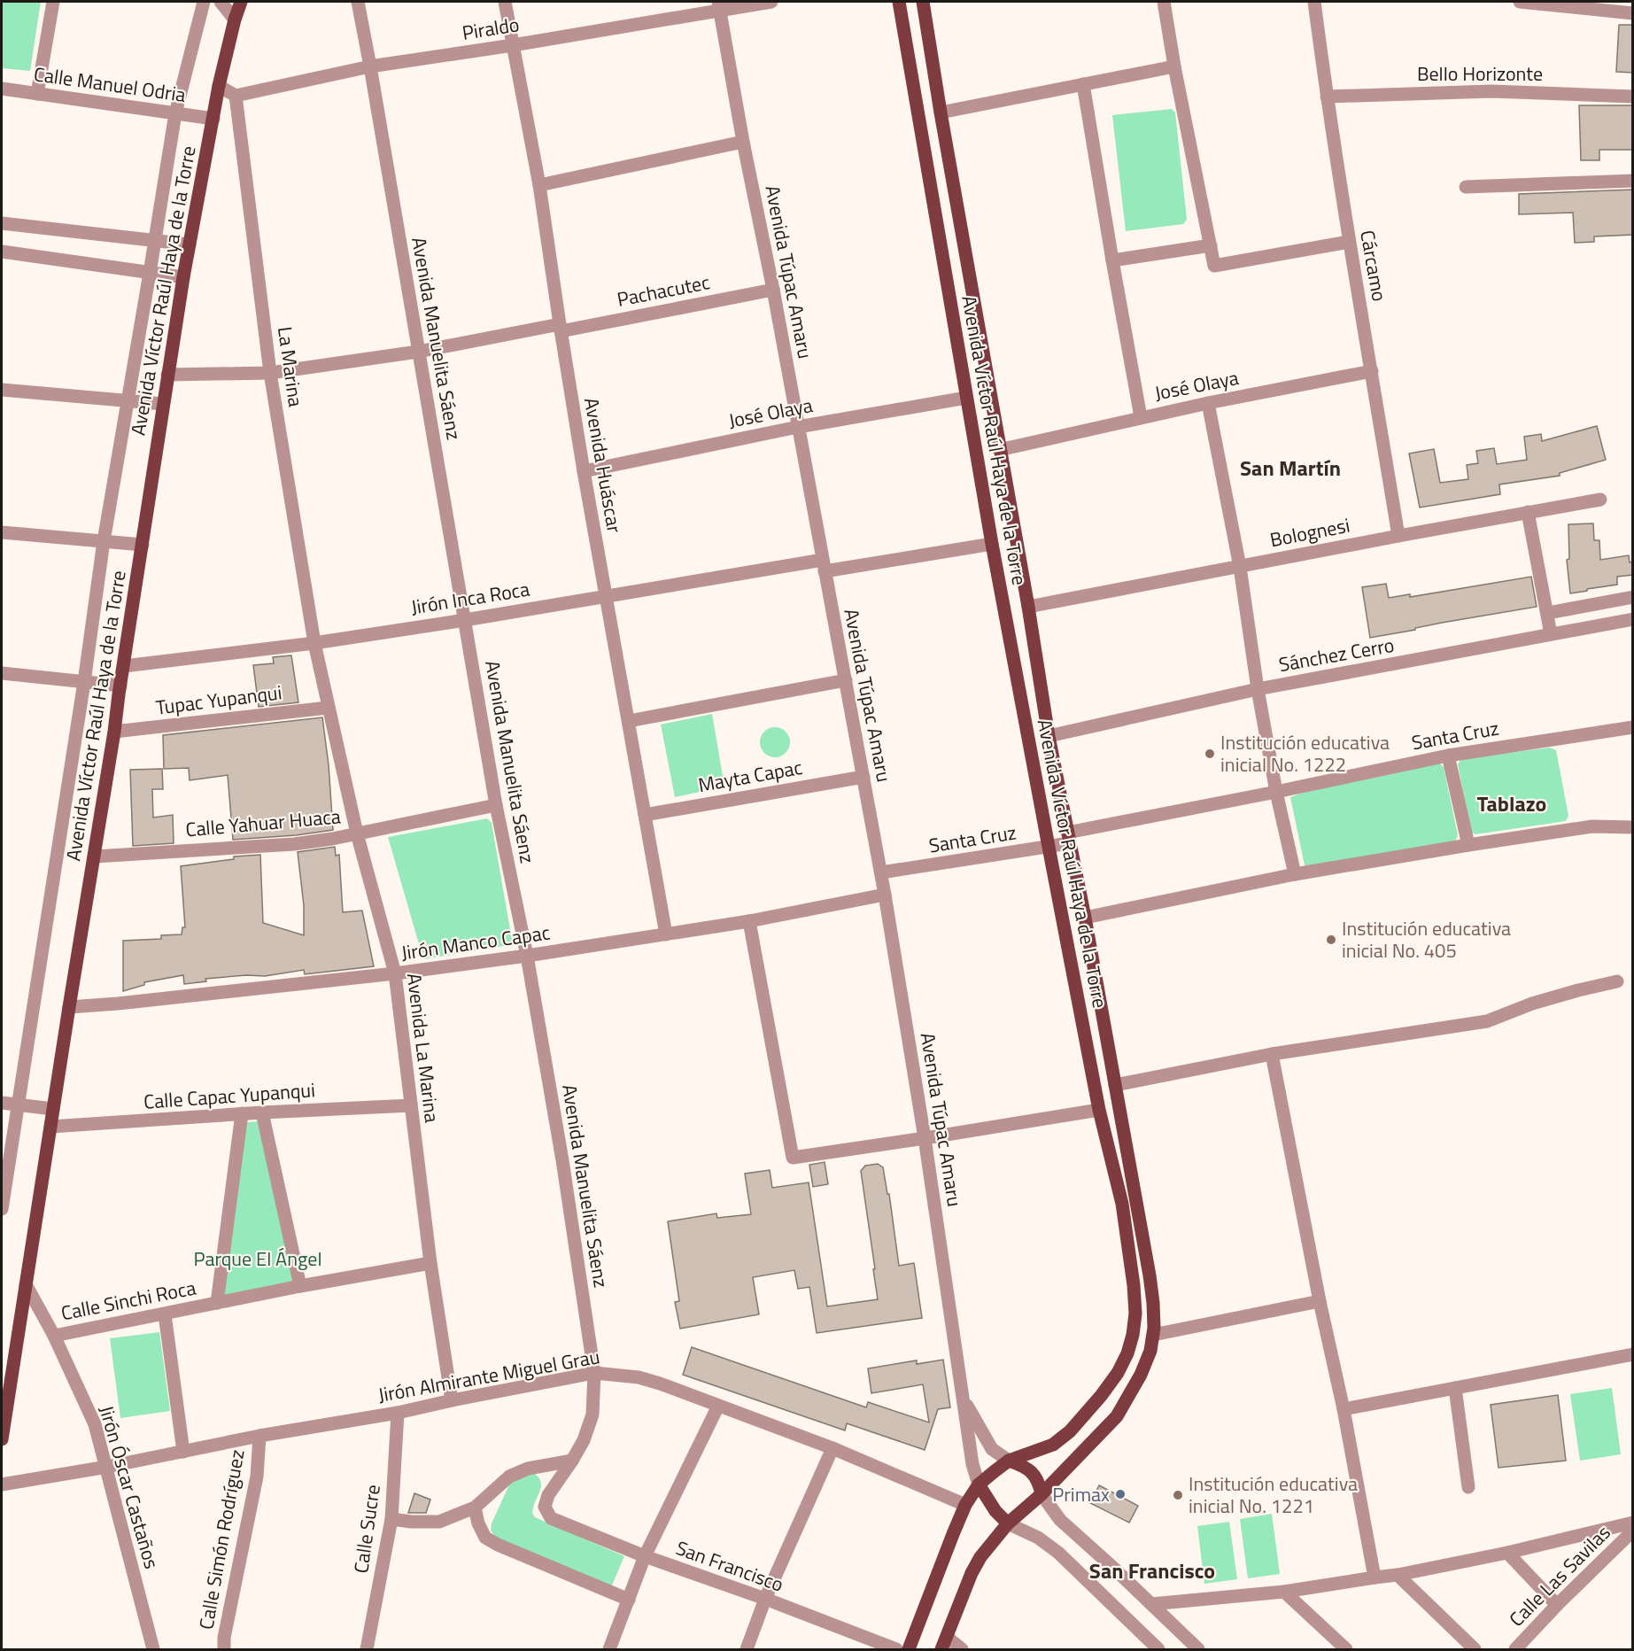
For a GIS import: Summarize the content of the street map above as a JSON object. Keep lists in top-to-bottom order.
{
  "streets": {
    "main road": ["Avenida Víctor Raúl Haya de la Torre"],
    "street": [
      "Piraldo",
      "Bello Horizonte",
      "Calle Manuel Odria",
      "Cárcamo",
      "Avenida Túpac Amaru",
      "Pachacutec",
      "Avenida Manuelita Sáenz",
      "La Marina",
      "José Olaya",
      "Avenida Huáscar",
      "Bolognesi",
      "Jirón Inca Roca",
      "Sánchez Cerro",
      "Tupac Yupanqui",
      "Santa Cruz",
      "Mayta Capac",
      "Calle Yahuar Huaca",
      "Jirón Manco Capac",
      "Avenida La Marina",
      "Calle Capac Yupanqui",
      "Calle Sinchi Roca",
      "Jirón Almirante Miguel Grau",
      "Jirón Óscar Castaños",
      "Calle Sucre",
      "Calle Simón Rodríguez",
      "San Francisco",
      "Calle Las Savilas"
    ]
  },
  "crossings": [
    ["Piraldo", "Avenida Túpac Amaru"],
    ["Piraldo", "Avenida Manuelita Sáenz"],
    ["Piraldo", "La Marina"],
    ["Piraldo", "Avenida Huáscar"],
    ["Bello Horizonte", "Cárcamo"],
    ["Calle Manuel Odria", "Avenida Víctor Raúl Haya de la Torre"],
    ["Cárcamo", "José Olaya"],
    ["Cárcamo", "Bolognesi"],
    ["Avenida Túpac Amaru", "Avenida Víctor Raúl Haya de la Torre"],
    ["Avenida Túpac Amaru", "Pachacutec"],
    ["Avenida Túpac Amaru", "José Olaya"],
    ["Avenida Túpac Amaru", "Jirón Inca Roca"],
    ["Avenida Túpac Amaru", "Santa Cruz"],
    ["Avenida Túpac Amaru", "Mayta Capac"],
    ["Avenida Túpac Amaru", "Jirón Manco Capac"],
    ["Avenida Víctor Raúl Haya de la Torre", "Pachacutec"],
    ["Avenida Víctor Raúl Haya de la Torre", "José Olaya"],
    ["Avenida Víctor Raúl Haya de la Torre", "Bolognesi"],
    ["Avenida Víctor Raúl Haya de la Torre", "Jirón Inca Roca"],
    ["Avenida Víctor Raúl Haya de la Torre", "Sánchez Cerro"],
    ["Avenida Víctor Raúl Haya de la Torre", "Tupac Yupanqui"],
    ["Avenida Víctor Raúl Haya de la Torre", "Santa Cruz"],
    ["Avenida Víctor Raúl Haya de la Torre", "Calle Yahuar Huaca"],
    ["Avenida Víctor Raúl Haya de la Torre", "Jirón Manco Capac"],
    ["Avenida Víctor Raúl Haya de la Torre", "Calle Capac Yupanqui"],
    ["Avenida Víctor Raúl Haya de la Torre", "Jirón Almirante Miguel Grau"],
    ["Avenida Víctor Raúl Haya de la Torre", "Jirón Óscar Castaños"],
    ["Pachacutec", "Avenida Manuelita Sáenz"],
    ["Pachacutec", "La Marina"],
    ["Pachacutec", "Avenida Huáscar"],
    ["Avenida Manuelita Sáenz", "Jirón Inca Roca"],
    ["Avenida Manuelita Sáenz", "Calle Yahuar Huaca"],
    ["Avenida Manuelita Sáenz", "Jirón Manco Capac"],
    ["Avenida Manuelita Sáenz", "Jirón Almirante Miguel Grau"],
    ["Avenida Manuelita Sáenz", "San Francisco"],
    ["La Marina", "Jirón Inca Roca"],
    ["La Marina", "Avenida La Marina"],
    ["José Olaya", "Avenida Huáscar"],
    ["Avenida Huáscar", "Jirón Inca Roca"],
    ["Avenida Huáscar", "Mayta Capac"],
    ["Avenida Huáscar", "Jirón Manco Capac"],
    ["Jirón Inca Roca", "Avenida La Marina"],
    ["Tupac Yupanqui", "Avenida La Marina"],
    ["Calle Yahuar Huaca", "Avenida La Marina"],
    ["Jirón Manco Capac", "Avenida La Marina"],
    ["Avenida La Marina", "Calle Capac Yupanqui"],
    ["Avenida La Marina", "Calle Sinchi Roca"],
    ["Avenida La Marina", "Jirón Almirante Miguel Grau"],
    ["Calle Sinchi Roca", "Jirón Óscar Castaños"],
    ["Jirón Almirante Miguel Grau", "Jirón Óscar Castaños"],
    ["Jirón Almirante Miguel Grau", "Calle Sucre"],
    ["Jirón Almirante Miguel Grau", "Calle Simón Rodríguez"]
  ],
  "districts": ["San Martín", "Tablazo", "San Francisco"],
  "parks": ["Parque El Ángel"],
  "places": [
    "Institución educativa inicial No. 1222",
    "Institución educativa inicial No. 405",
    "Primax",
    "Institución educativa inicial No. 1221"
  ]
}
